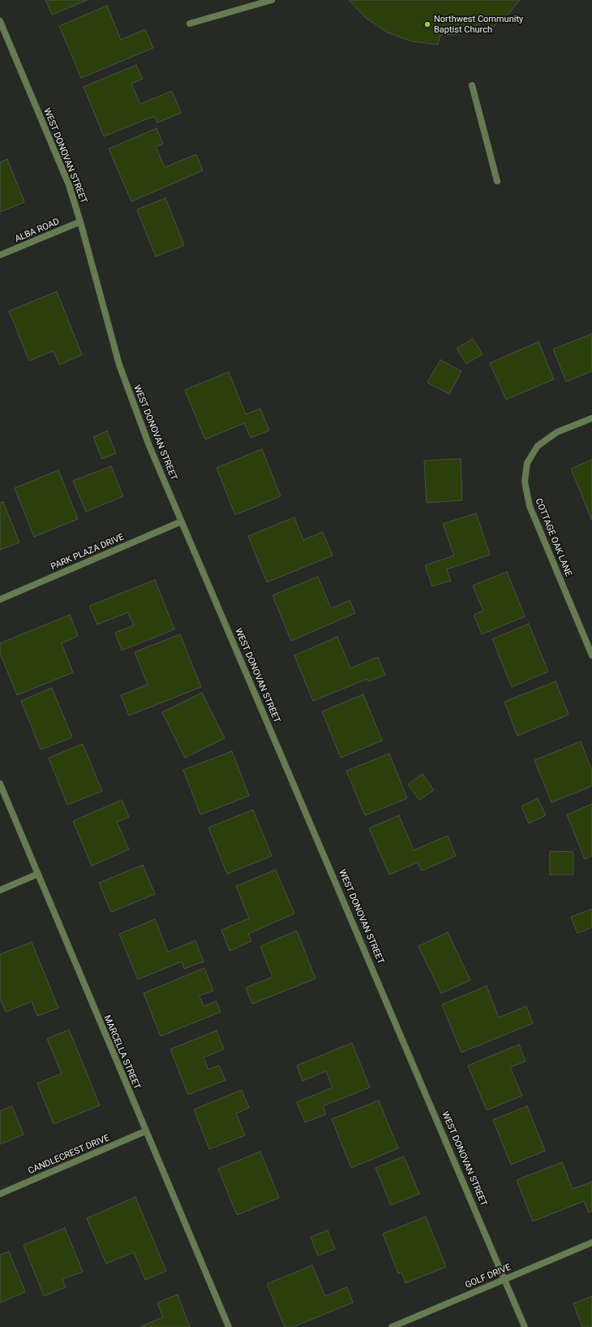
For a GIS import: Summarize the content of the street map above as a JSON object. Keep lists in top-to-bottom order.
{
  "streets": {
    "street": [
      "WEST DONOVAN STREET",
      "ALBA ROAD",
      "COTTAGE OAK LANE",
      "PARK PLAZA DRIVE",
      "MARCELLA STREET",
      "CANDLECREST DRIVE",
      "GOLF DRIVE"
    ]
  },
  "crossings": [
    ["WEST DONOVAN STREET", "ALBA ROAD"],
    ["WEST DONOVAN STREET", "PARK PLAZA DRIVE"],
    ["WEST DONOVAN STREET", "GOLF DRIVE"],
    ["MARCELLA STREET", "CANDLECREST DRIVE"]
  ],
  "places": ["Northwest Community Baptist Church"]
}
